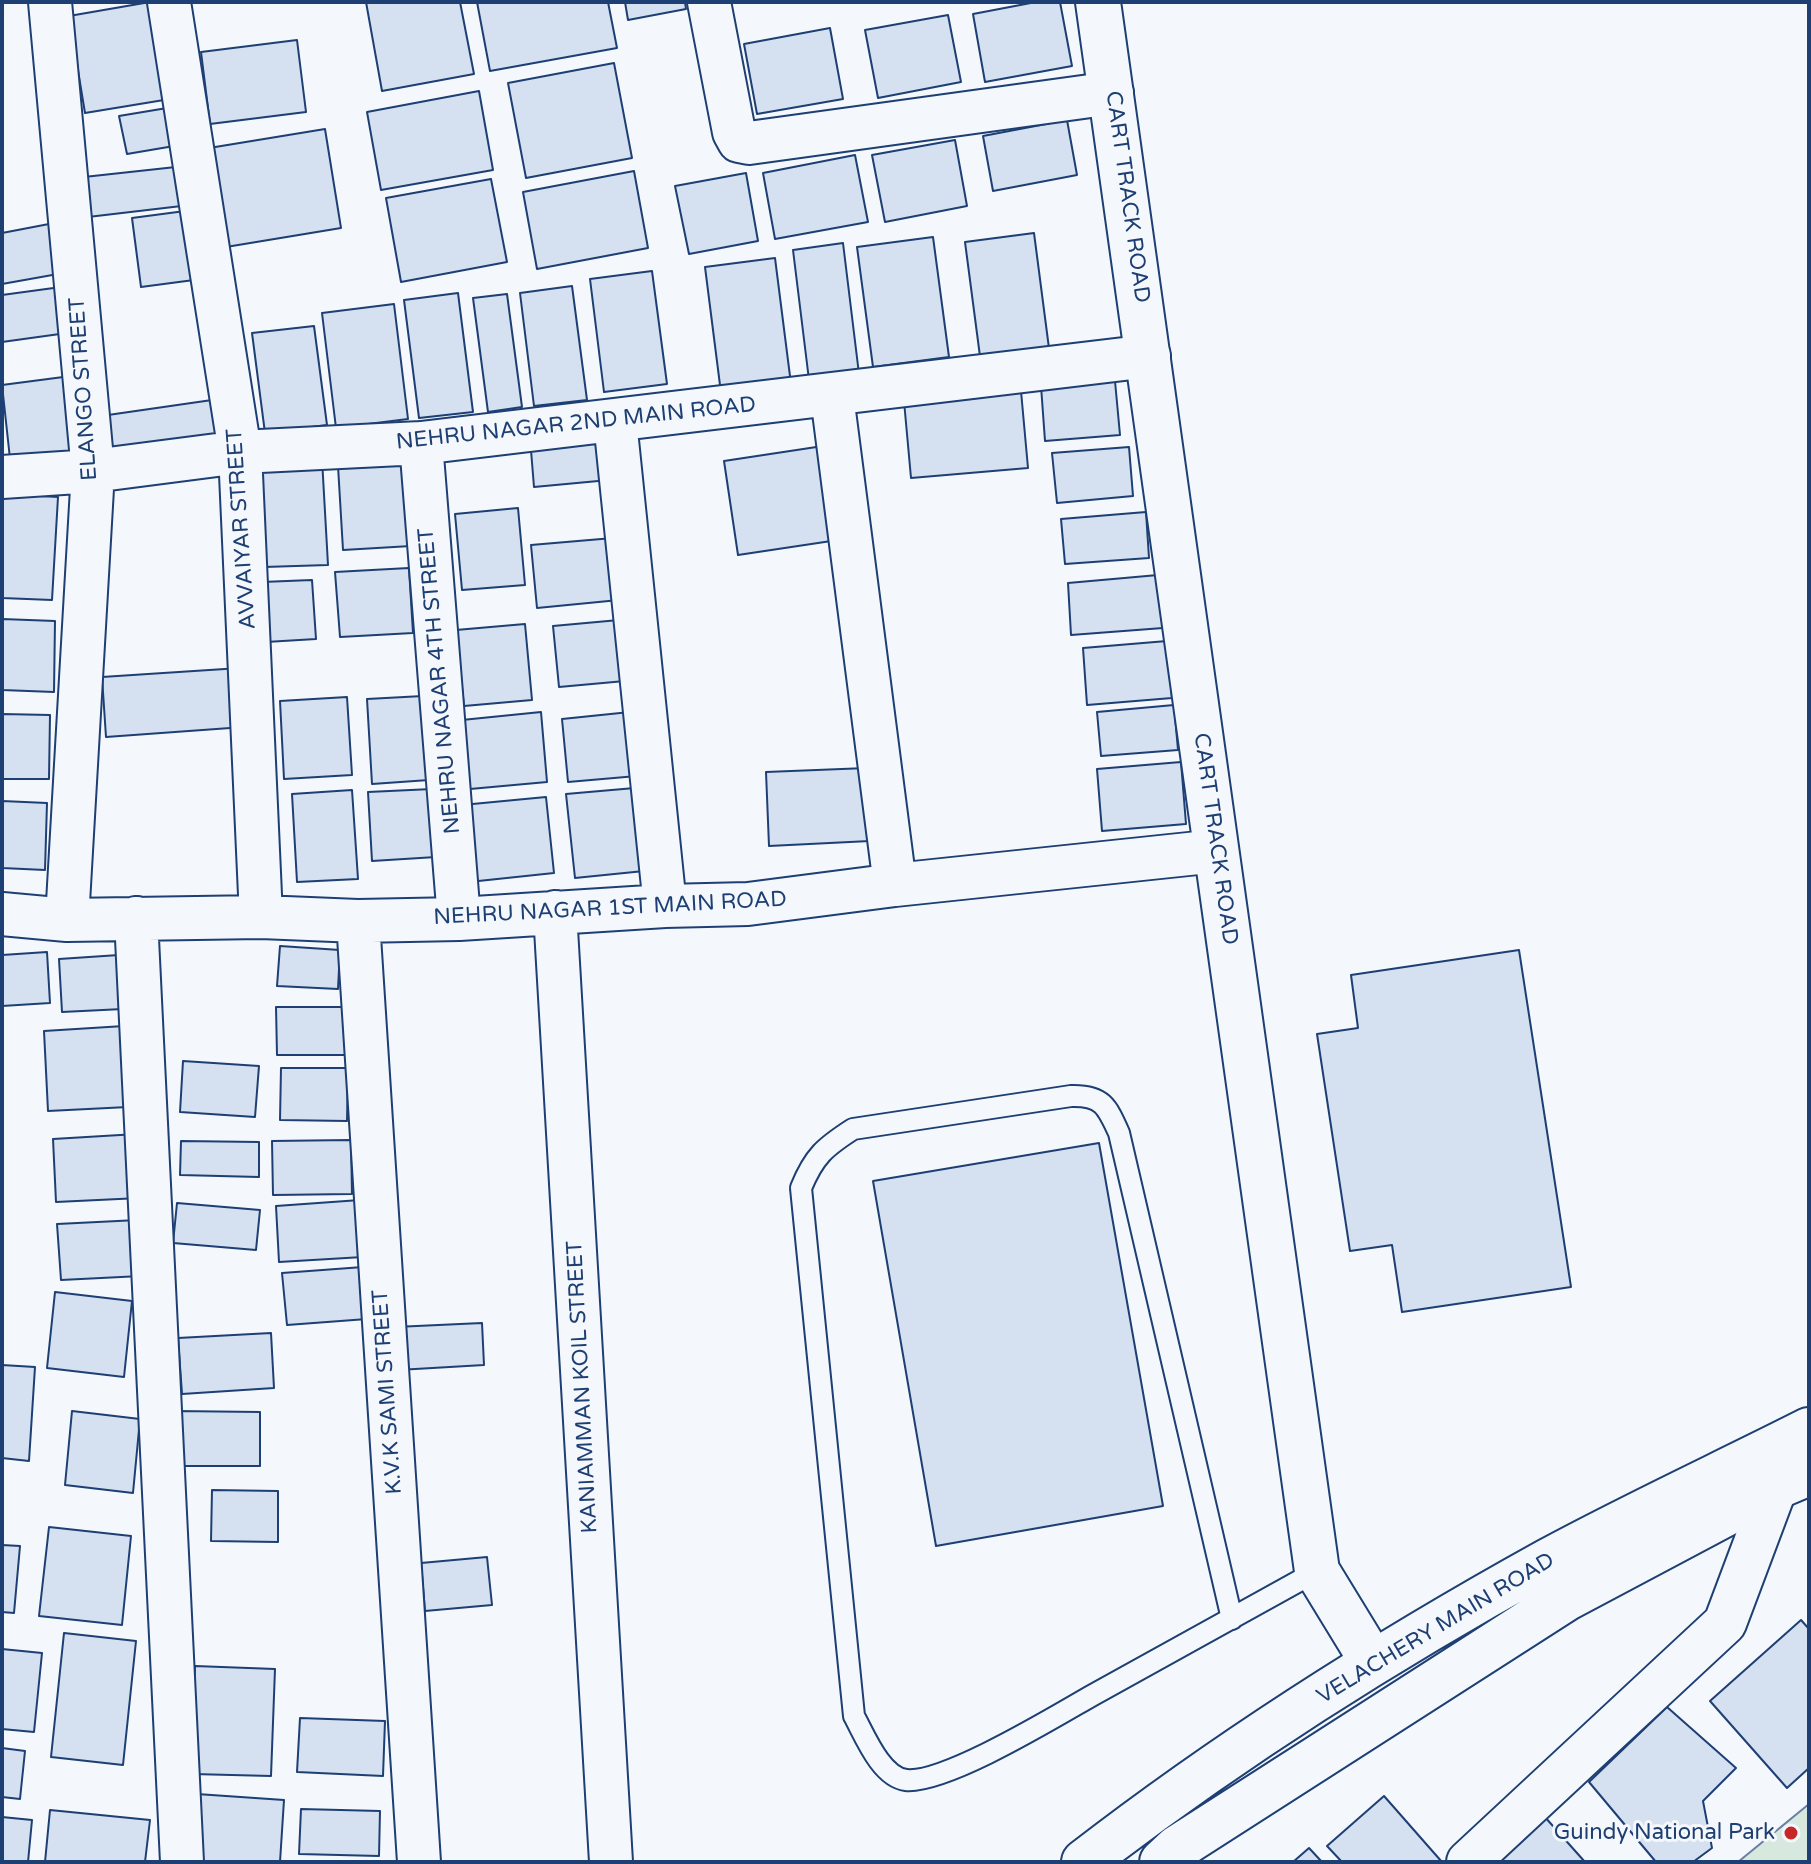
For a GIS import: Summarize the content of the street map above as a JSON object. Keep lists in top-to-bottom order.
{
  "streets": {
    "street": [
      "CART TRACK ROAD",
      "ELANGO STREET",
      "NEHRU NAGAR 2ND MAIN ROAD",
      "AVVAIYAR STREET",
      "NEHRU NAGAR 4TH STREET",
      "NEHRU NAGAR 1ST MAIN ROAD",
      "KANIAMMAN KOIL STREET",
      "K.V.K SAMI STREET",
      "VELACHERY MAIN ROAD"
    ]
  },
  "crossings": [
    ["CART TRACK ROAD", "NEHRU NAGAR 2ND MAIN ROAD"],
    ["CART TRACK ROAD", "NEHRU NAGAR 1ST MAIN ROAD"],
    ["CART TRACK ROAD", "VELACHERY MAIN ROAD"],
    ["ELANGO STREET", "NEHRU NAGAR 2ND MAIN ROAD"],
    ["ELANGO STREET", "NEHRU NAGAR 1ST MAIN ROAD"],
    ["NEHRU NAGAR 2ND MAIN ROAD", "AVVAIYAR STREET"],
    ["NEHRU NAGAR 2ND MAIN ROAD", "NEHRU NAGAR 4TH STREET"],
    ["AVVAIYAR STREET", "NEHRU NAGAR 1ST MAIN ROAD"],
    ["NEHRU NAGAR 4TH STREET", "NEHRU NAGAR 1ST MAIN ROAD"],
    ["NEHRU NAGAR 1ST MAIN ROAD", "KANIAMMAN KOIL STREET"],
    ["NEHRU NAGAR 1ST MAIN ROAD", "K.V.K SAMI STREET"]
  ],
  "places": ["Guindy National Park"]
}
